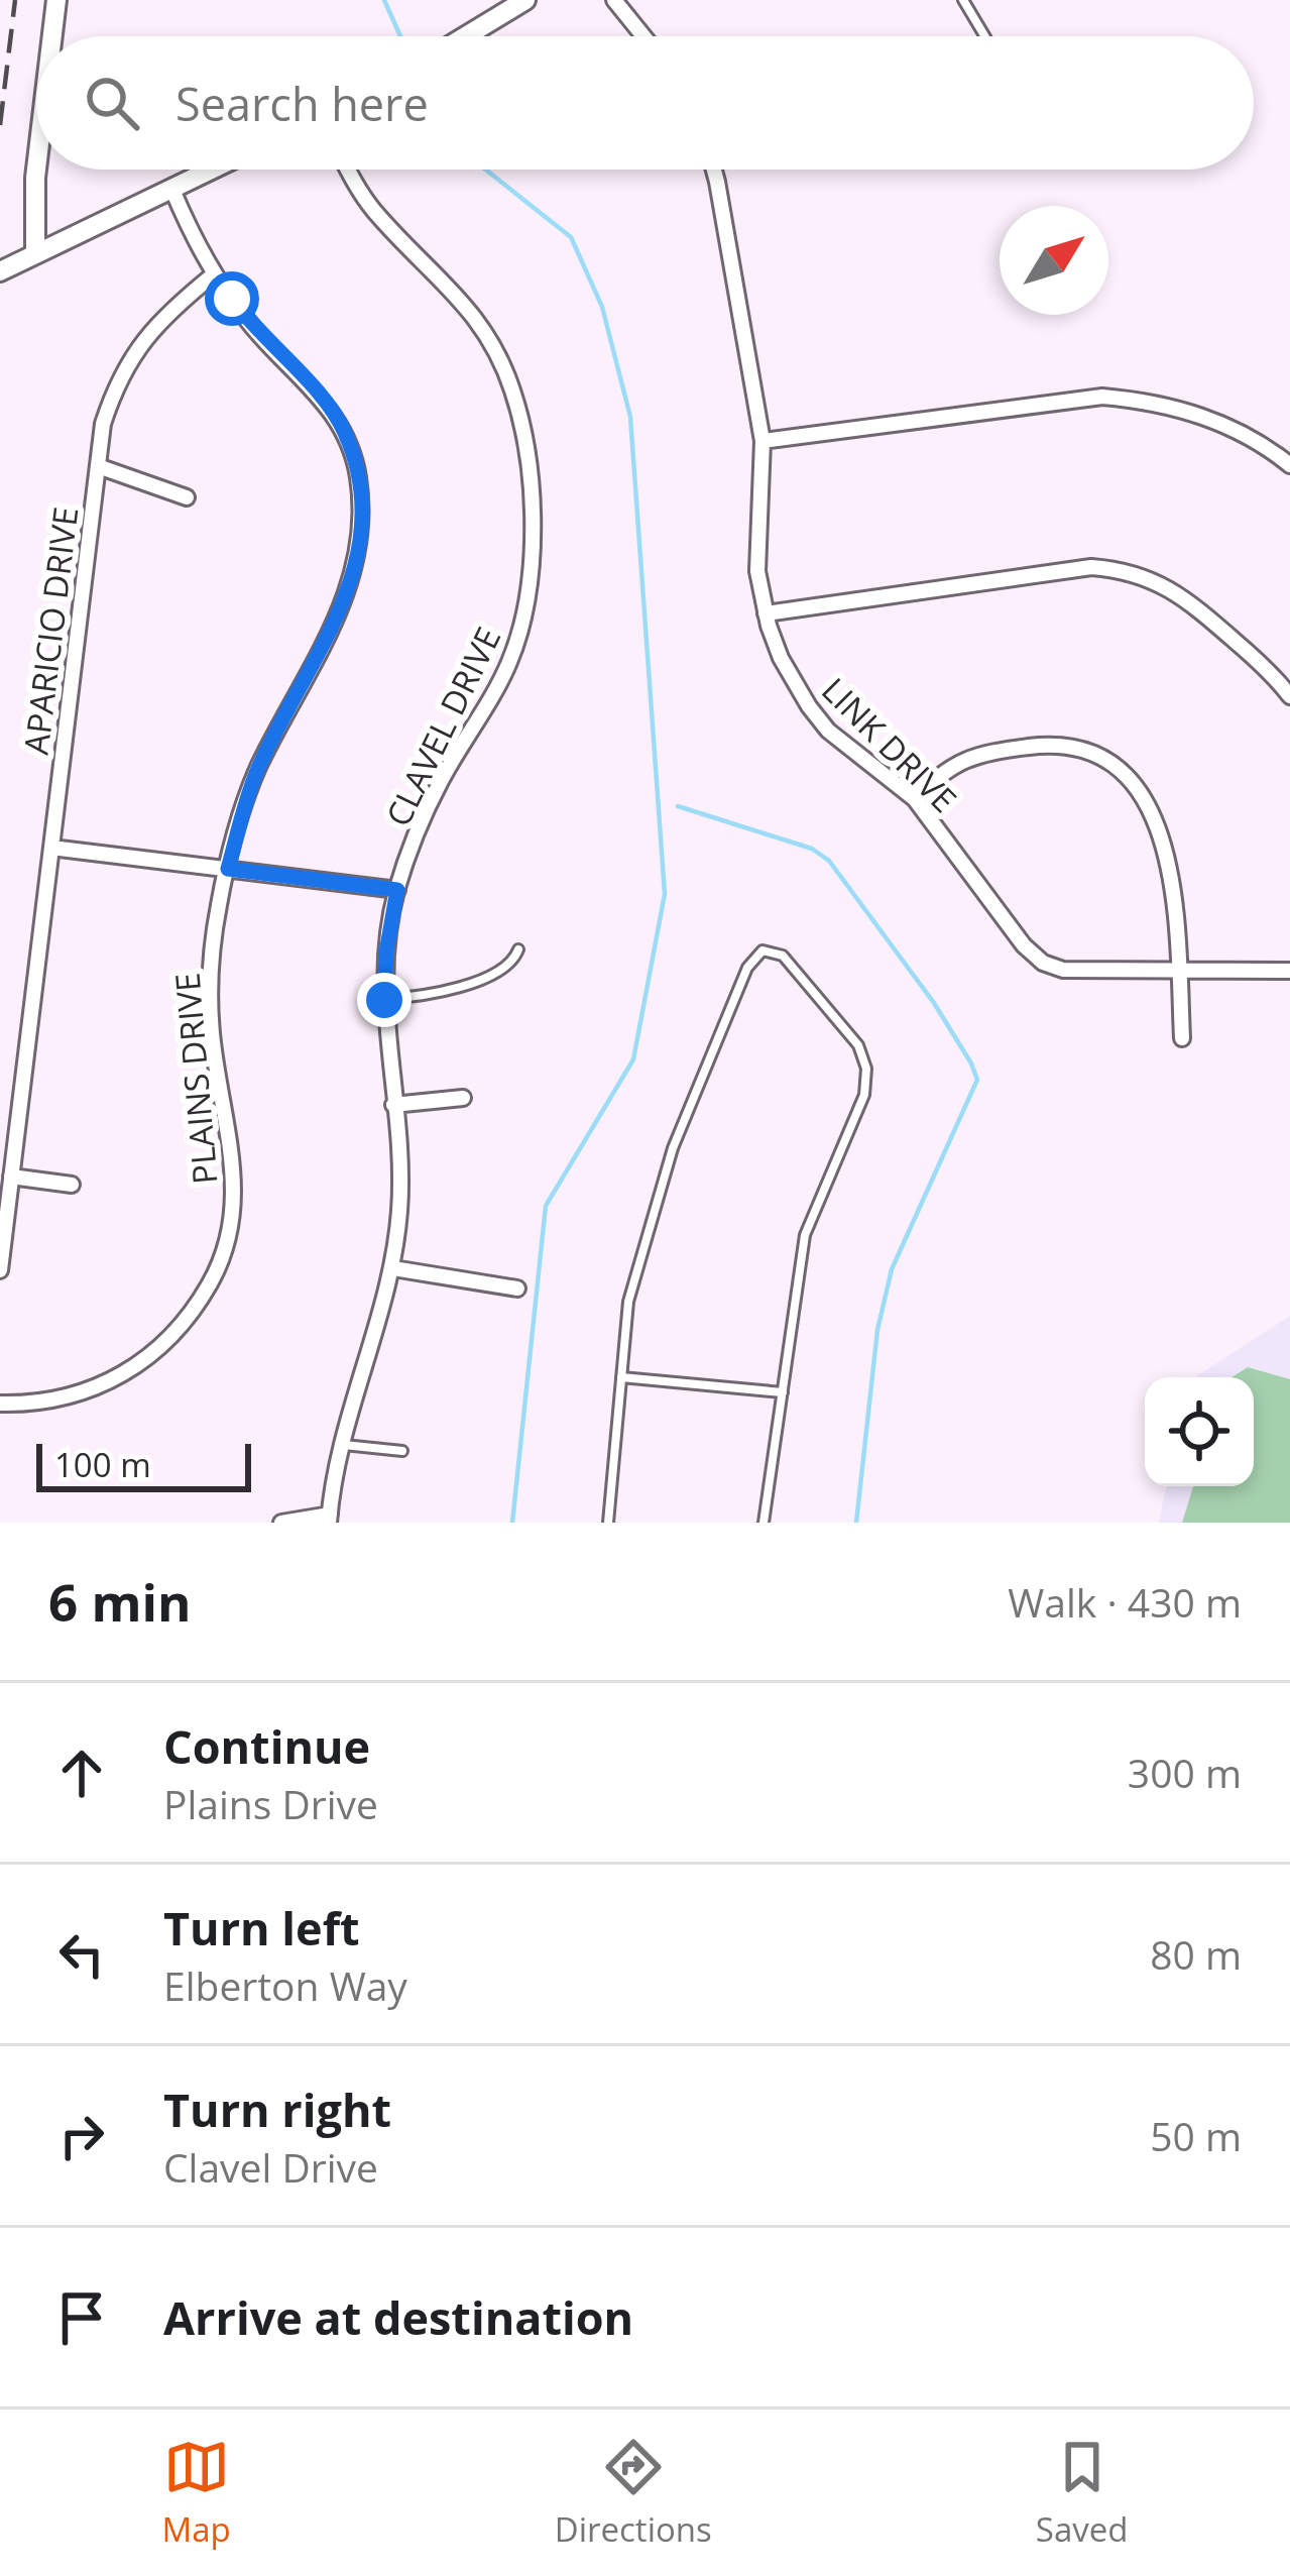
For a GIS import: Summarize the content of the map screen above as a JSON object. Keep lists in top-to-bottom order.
{
  "streets": {
    "street": [
      "APARICIO DRIVE",
      "CLAVEL DRIVE",
      "LINK DRIVE",
      "PLAINS DRIVE"
    ]
  },
  "crossings": [
    ["APARICIO DRIVE", "PLAINS DRIVE"]
  ],
  "scale_bar": "100 m",
  "north": "top right",
  "page": {
    "search": "Search here",
    "scale": "100 m",
    "heading": ["6 min", "Walk · 430 m"],
    "list": [
      ["Continue", "Plains Drive", "300 m"],
      ["Turn left", "Elberton Way", "80 m"],
      ["Turn right", "Clavel Drive", "50 m"],
      "Arrive at destination"
    ],
    "nav": ["Map", "Directions", "Saved"]
  }
}
